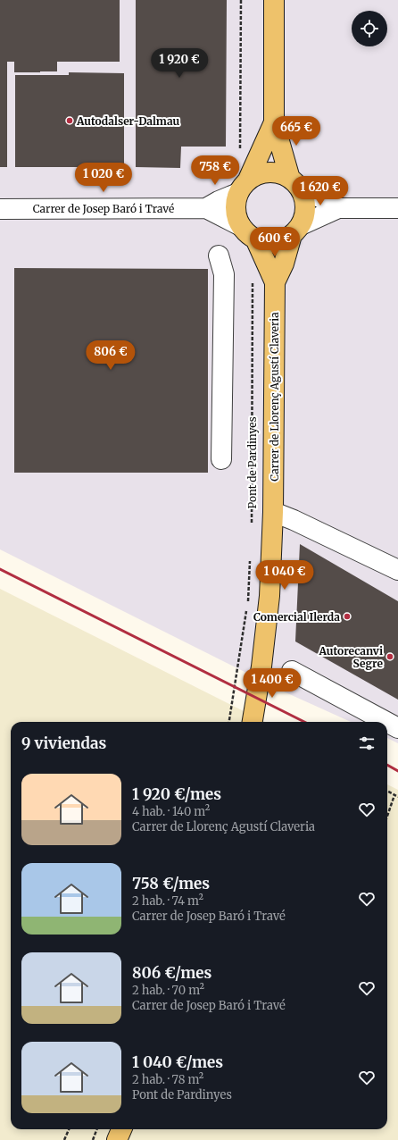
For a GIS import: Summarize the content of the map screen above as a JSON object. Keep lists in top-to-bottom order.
{
  "streets": {
    "main road": ["Carrer de Llorenç Agustí Claveria", "Pont de Pardinyes"],
    "street": ["Carrer de Josep Baró i Travé"]
  },
  "crossings": [
    ["Carrer de Josep Baró i Travé", "Carrer de Llorenç Agustí Claveria"],
    ["Carrer de Llorenç Agustí Claveria", "Pont de Pardinyes"]
  ],
  "places": ["Autodalser-Dalmau", "Comercial Ilerda", "Autorecanvi Segre"],
  "page": {
    "price": [
      "1 920 €",
      "665 €",
      "758 €",
      "1 020 €",
      "1 620 €",
      "600 €",
      "806 €",
      "1 040 €",
      "1 400 €"
    ],
    "heading": "9 viviendas",
    "list": [
      {
        "name": "1 920 €/mes",
        "note": "4 hab. · 140 m² · Carrer de Llorenç Agustí Claveria"
      },
      {
        "name": "758 €/mes",
        "note": "2 hab. · 74 m² · Carrer de Josep Baró i Travé"
      },
      {
        "name": "806 €/mes",
        "note": "2 hab. · 70 m² · Carrer de Josep Baró i Travé"
      },
      {
        "name": "1 040 €/mes",
        "note": "2 hab. · 78 m² · Pont de Pardinyes"
      }
    ]
  }
}
